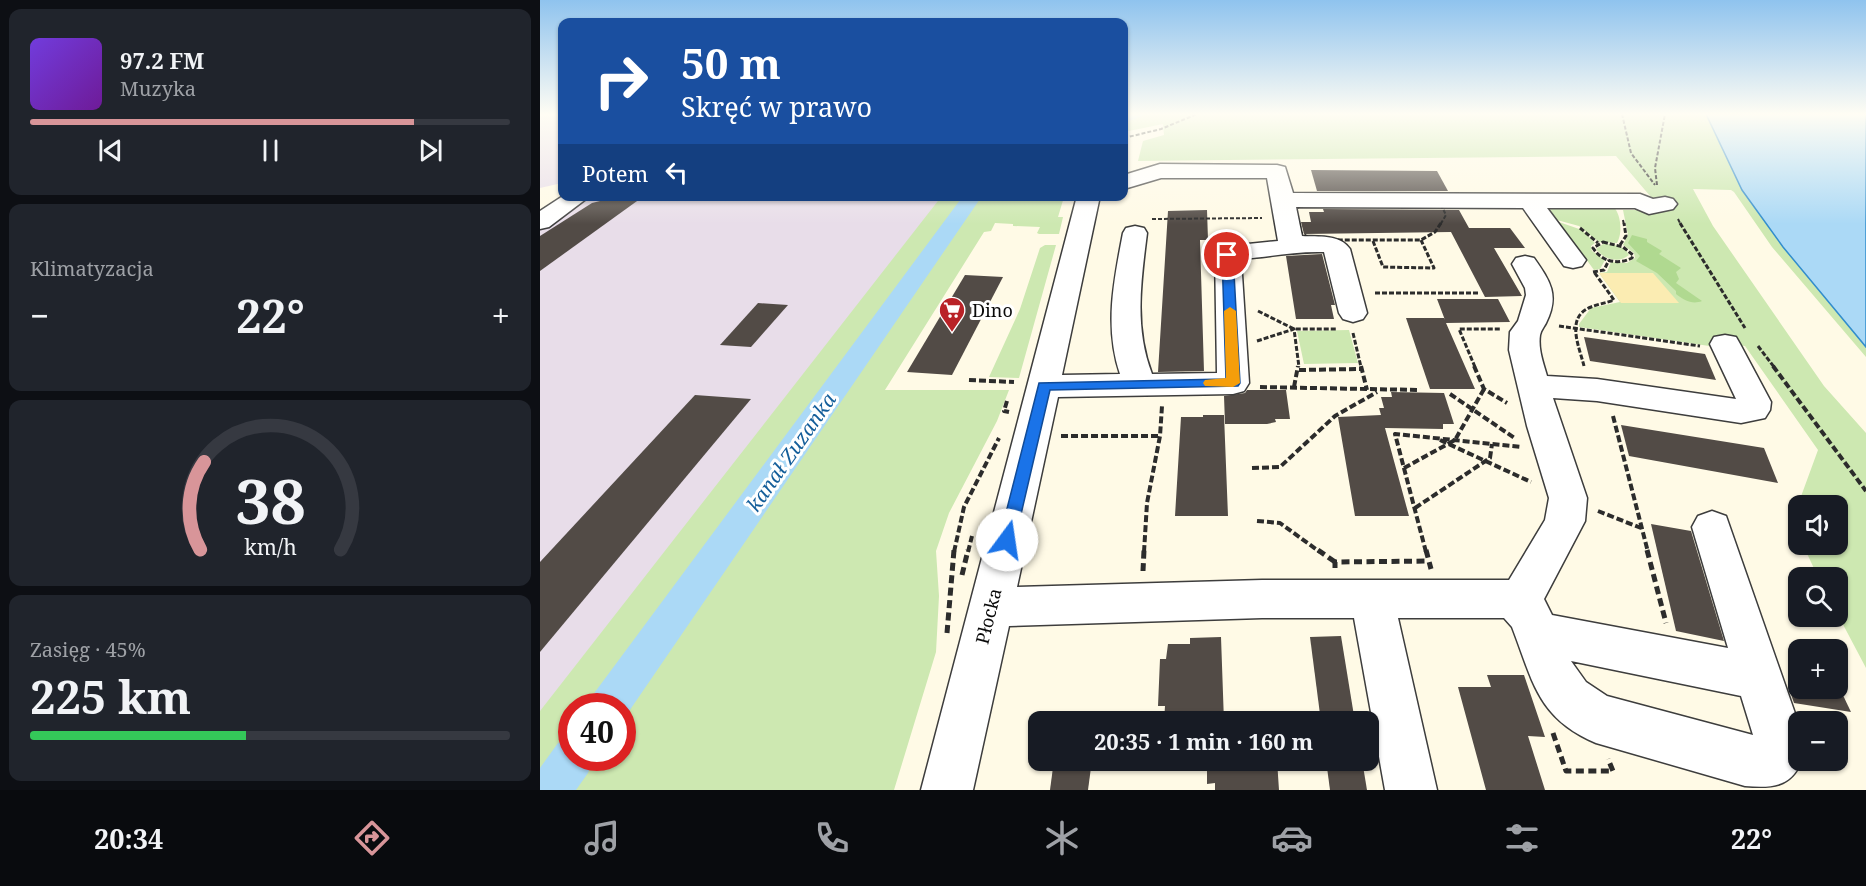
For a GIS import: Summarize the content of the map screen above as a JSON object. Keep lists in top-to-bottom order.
{
  "streets": {
    "street": ["Płocka"]
  },
  "water": ["kanał Zuzanka"],
  "places": {
    "supermarket": ["Dino"]
  },
  "page": {
    "turn": ["50 m", "Skręć w prawo"],
    "song": ["97.2 FM", "Muzyka"],
    "then": "Potem",
    "tile": [
      "Klimatyzacja",
      ["Zasięg · 45%", "225 km"]
    ],
    "heat": ["−", "22°", "+"],
    "map_buttons": ["+", "−"],
    "limit": "40",
    "trip": "20:35 · 1 min · 160 m",
    "tabs": ["20:34", "22°"],
    "gauge": ["38", "km/h"]
  }
}
